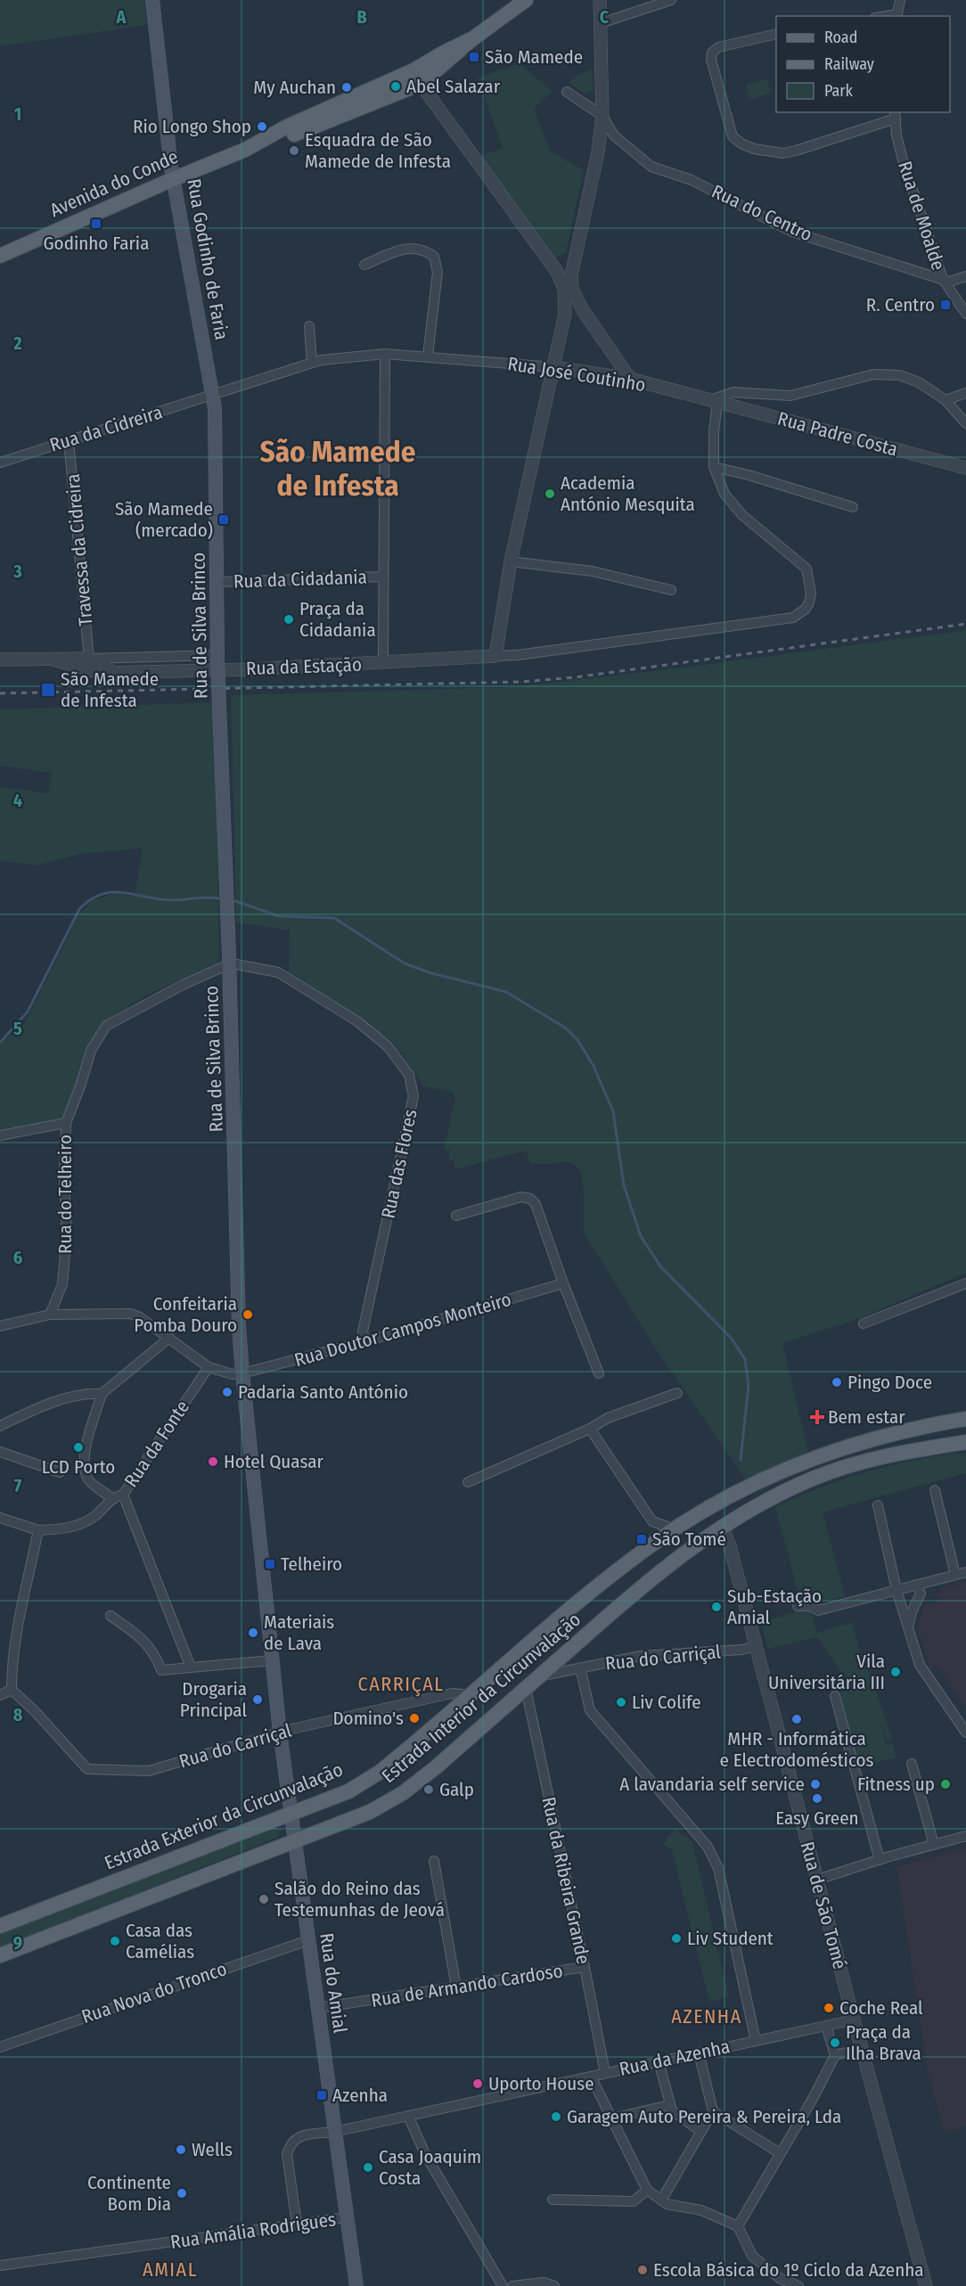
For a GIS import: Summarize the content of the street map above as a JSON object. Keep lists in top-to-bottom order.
{
  "streets": {
    "main road": [
      "Avenida do Conde",
      "Rua Godinho de Faria",
      "Rua de Silva Brinco",
      "Estrada Interior da Circunvalação",
      "Estrada Exterior da Circunvalação",
      "Rua do Amial"
    ],
    "street": [
      "Rua do Centro",
      "Rua de Moalde",
      "Rua José Coutinho",
      "Rua da Cidreira",
      "Rua Padre Costa",
      "Travessa da Cidreira",
      "Rua da Cidadania",
      "Rua da Estação",
      "Rua das Flores",
      "Rua do Telheiro",
      "Rua Doutor Campos Monteiro",
      "Rua da Fonte",
      "Rua do Carriçal",
      "Rua da Ribeira Grande",
      "Rua de São Tomé",
      "Rua de Armando Cardoso",
      "Rua Nova do Tronco",
      "Rua da Azenha",
      "Rua Amália Rodrigues"
    ]
  },
  "crossings": [
    ["Avenida do Conde", "Rua Godinho de Faria"],
    ["Rua do Centro", "Rua de Moalde"],
    ["Rua Godinho de Faria", "Rua José Coutinho"],
    ["Rua Godinho de Faria", "Rua da Cidreira"],
    ["Rua Godinho de Faria", "Rua de Silva Brinco"],
    ["Rua José Coutinho", "Rua da Cidreira"],
    ["Rua José Coutinho", "Rua Padre Costa"],
    ["Rua da Cidreira", "Travessa da Cidreira"],
    ["Travessa da Cidreira", "Rua da Estação"],
    ["Rua da Cidadania", "Rua de Silva Brinco"],
    ["Rua de Silva Brinco", "Rua da Estação"],
    ["Rua de Silva Brinco", "Rua das Flores"],
    ["Rua de Silva Brinco", "Rua do Telheiro"],
    ["Rua de Silva Brinco", "Rua Doutor Campos Monteiro"],
    ["Rua de Silva Brinco", "Rua do Amial"],
    ["Rua das Flores", "Rua do Telheiro"],
    ["Rua das Flores", "Rua Doutor Campos Monteiro"],
    ["Rua do Carriçal", "Estrada Interior da Circunvalação"],
    ["Rua do Carriçal", "Estrada Exterior da Circunvalação"],
    ["Rua do Carriçal", "Rua de São Tomé"],
    ["Rua do Carriçal", "Rua do Amial"],
    ["Estrada Interior da Circunvalação", "Rua da Ribeira Grande"],
    ["Estrada Interior da Circunvalação", "Rua de São Tomé"],
    ["Estrada Interior da Circunvalação", "Rua do Amial"],
    ["Estrada Exterior da Circunvalação", "Rua do Amial"],
    ["Rua da Ribeira Grande", "Rua de Armando Cardoso"],
    ["Rua da Ribeira Grande", "Rua da Azenha"],
    ["Rua do Amial", "Rua de Armando Cardoso"],
    ["Rua do Amial", "Rua Nova do Tronco"],
    ["Rua do Amial", "Rua da Azenha"],
    ["Rua do Amial", "Rua Amália Rodrigues"],
    ["Rua da Azenha", "Rua Amália Rodrigues"]
  ],
  "districts": [
    "São Mamede de Infesta",
    "CARRIÇAL",
    "AZENHA",
    "AMIAL"
  ],
  "places": {
    "transit": [
      "São Mamede",
      "Godinho Faria",
      "R. Centro",
      "São Mamede (mercado)",
      "São Mamede de Infesta",
      "São Tomé",
      "Telheiro",
      "Azenha"
    ],
    "other": [
      "Abel Salazar",
      "My Auchan",
      "Rio Longo Shop",
      "Esquadra de São Mamede de Infesta",
      "Academia António Mesquita",
      "Praça da Cidadania",
      "Confeitaria Pomba Douro",
      "Pingo Doce",
      "Padaria Santo António",
      "LCD Porto",
      "Hotel Quasar",
      "Sub-Estação Amial",
      "Materiais de Lava",
      "Vila Universitária III",
      "Drogaria Principal",
      "Liv Colife",
      "Domino's",
      "MHR - Informática e Electrodomésticos",
      "A lavandaria self service",
      "Fitness up",
      "Galp",
      "Easy Green",
      "Salão do Reino das Testemunhas de Jeová",
      "Liv Student",
      "Casa das Camélias",
      "Coche Real",
      "Praça da Ilha Brava",
      "Uporto House",
      "Garagem Auto Pereira & Pereira, Lda",
      "Wells",
      "Casa Joaquim Costa",
      "Continente Bom Dia",
      "Escola Básica do 1º Ciclo da Azenha"
    ],
    "health": ["Bem estar"]
  },
  "legend": ["Road", "Railway", "Park"],
  "grid": {
    "columns": ["A", "B", "C"],
    "rows": [
      "1",
      "2",
      "3",
      "4",
      "5",
      "6",
      "7",
      "8",
      "9"
    ]
  }
}
